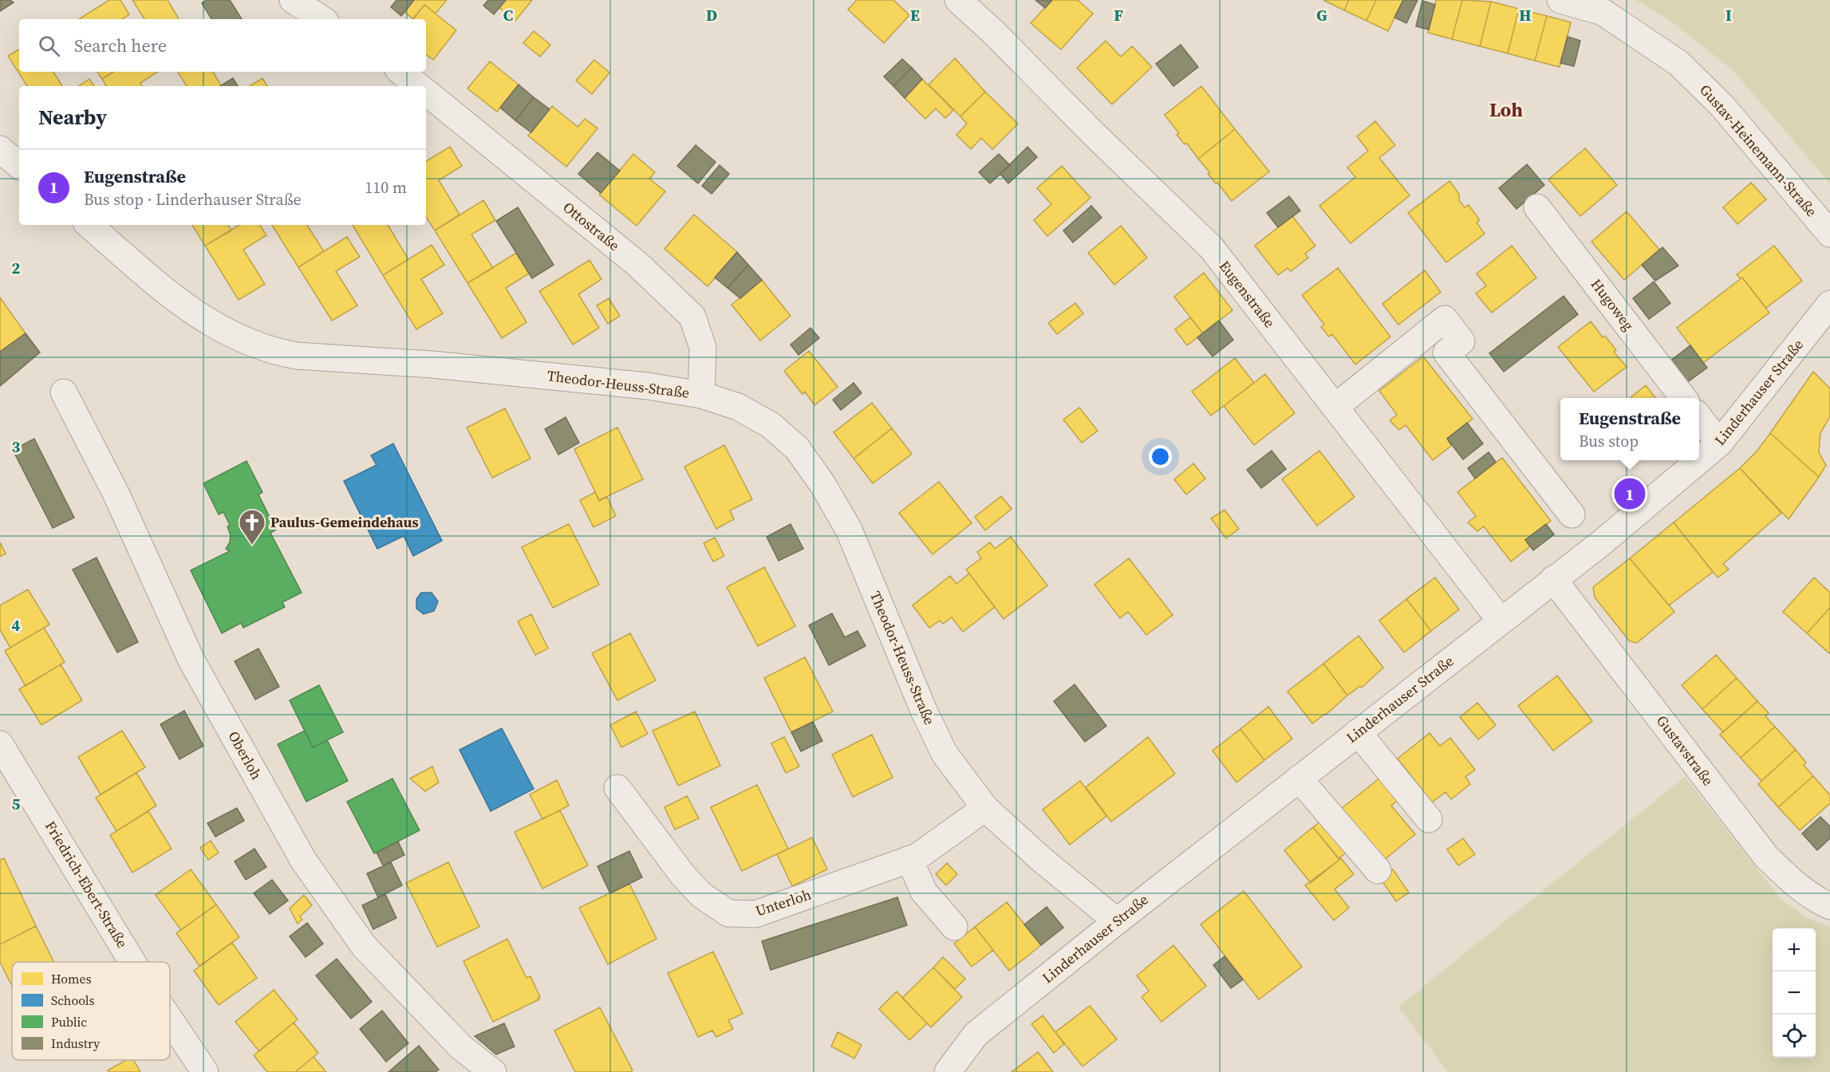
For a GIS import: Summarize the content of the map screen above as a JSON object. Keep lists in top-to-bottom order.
{
  "streets": {
    "street": [
      "Gustav-Heinemann-Straße",
      "Ottostraße",
      "Eugenstraße",
      "Hugoweg",
      "Theodor-Heuss-Straße",
      "Linderhauser Straße",
      "Gustavstraße",
      "Oberloh",
      "Friedrich-Ebert-Straße",
      "Unterloh"
    ]
  },
  "crossings": [
    ["Ottostraße", "Theodor-Heuss-Straße"],
    ["Eugenstraße", "Linderhauser Straße"],
    ["Theodor-Heuss-Straße", "Linderhauser Straße"],
    ["Theodor-Heuss-Straße", "Unterloh"],
    ["Linderhauser Straße", "Gustavstraße"]
  ],
  "districts": ["Loh"],
  "places": {
    "church": ["Paulus-Gemeindehaus"]
  },
  "legend": [
    "Homes",
    "Schools",
    "Public",
    "Industry"
  ],
  "page": {
    "search": "Search here",
    "heading": "Nearby",
    "list": [
      {
        "mark": "1",
        "name": "Eugenstraße",
        "note": "Bus stop · Linderhauser Straße",
        "value": "110 m"
      }
    ],
    "popup": ["Eugenstraße", "Bus stop"],
    "pins": "1",
    "map_buttons": ["+", "−"]
  },
  "grid": {
    "columns": [
      "C",
      "D",
      "E",
      "F",
      "G",
      "H",
      "I"
    ],
    "rows": [
      "2",
      "3",
      "4",
      "5"
    ]
  }
}
